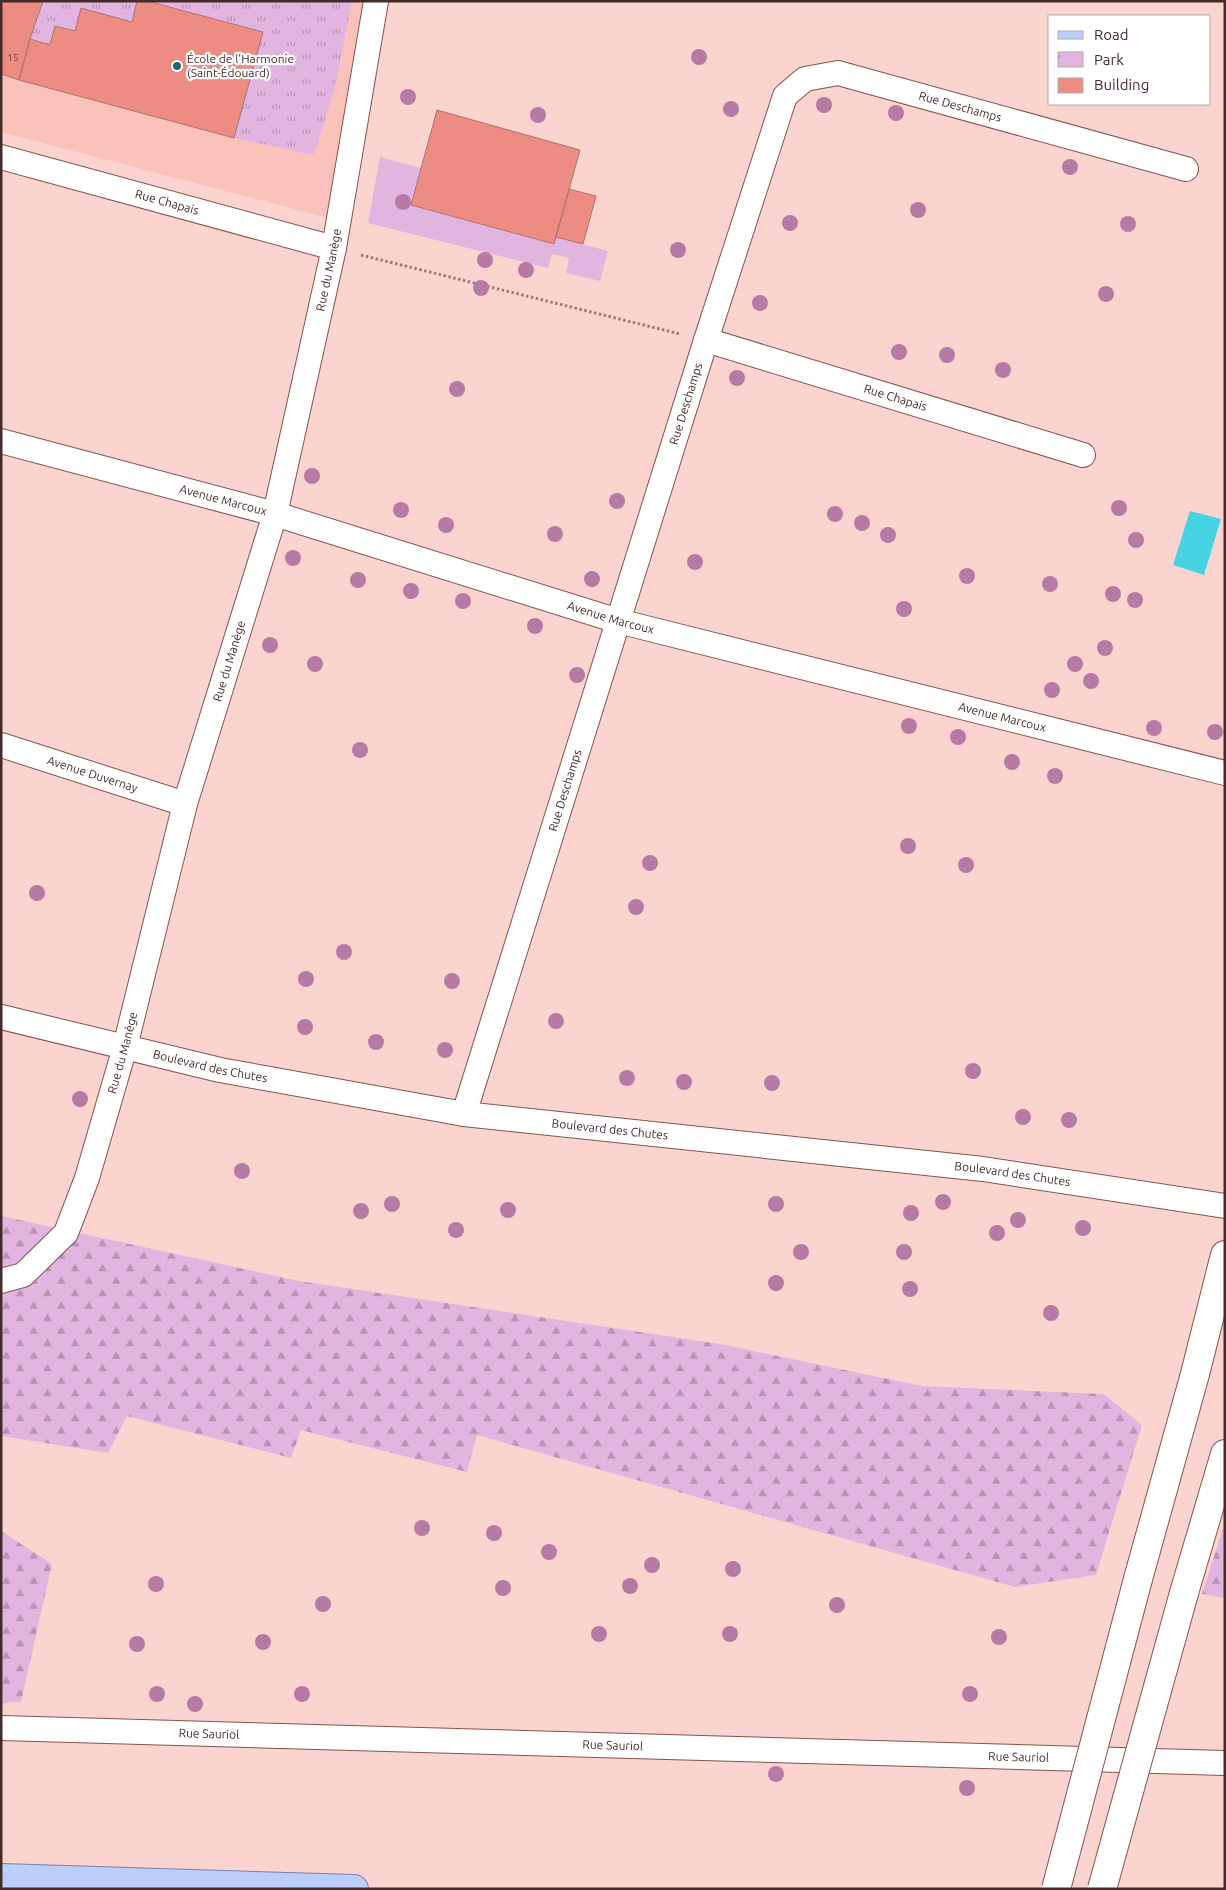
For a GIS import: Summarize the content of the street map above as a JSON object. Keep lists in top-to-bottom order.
{
  "streets": {
    "street": [
      "Rue Deschamps",
      "Rue Chapais",
      "Rue du Manège",
      "Avenue Marcoux",
      "Avenue Duvernay",
      "Boulevard des Chutes",
      "Rue Sauriol"
    ]
  },
  "crossings": [
    ["Rue Deschamps", "Rue Chapais"],
    ["Rue Deschamps", "Avenue Marcoux"],
    ["Rue Deschamps", "Boulevard des Chutes"],
    ["Rue Chapais", "Rue du Manège"],
    ["Rue du Manège", "Avenue Marcoux"],
    ["Rue du Manège", "Avenue Duvernay"],
    ["Rue du Manège", "Boulevard des Chutes"]
  ],
  "places": ["École de l'Harmonie (Saint-Édouard)"],
  "house_numbers": ["15"],
  "legend": ["Road", "Park", "Building"]
}
